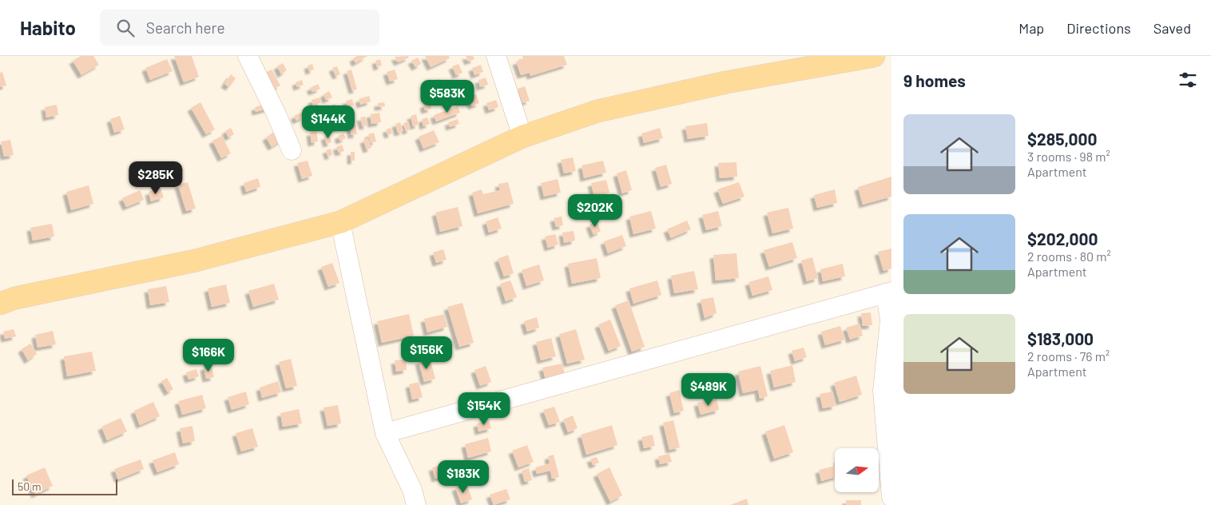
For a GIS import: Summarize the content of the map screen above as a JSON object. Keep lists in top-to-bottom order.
{
  "scale_bar": "50 m",
  "north": "right",
  "page": {
    "header": "Habito",
    "search": "Search here",
    "nav": ["Map", "Directions", "Saved"],
    "heading": "9 homes",
    "price": [
      "$583K",
      "$144K",
      "$285K",
      "$202K",
      "$156K",
      "$166K",
      "$489K",
      "$154K",
      "$183K"
    ],
    "list": [
      {
        "name": "$285,000",
        "note": "3 rooms · 98 m² · Apartment"
      },
      {
        "name": "$202,000",
        "note": "2 rooms · 80 m² · Apartment"
      },
      {
        "name": "$183,000",
        "note": "2 rooms · 76 m² · Apartment"
      }
    ],
    "scale": "50 m"
  }
}
